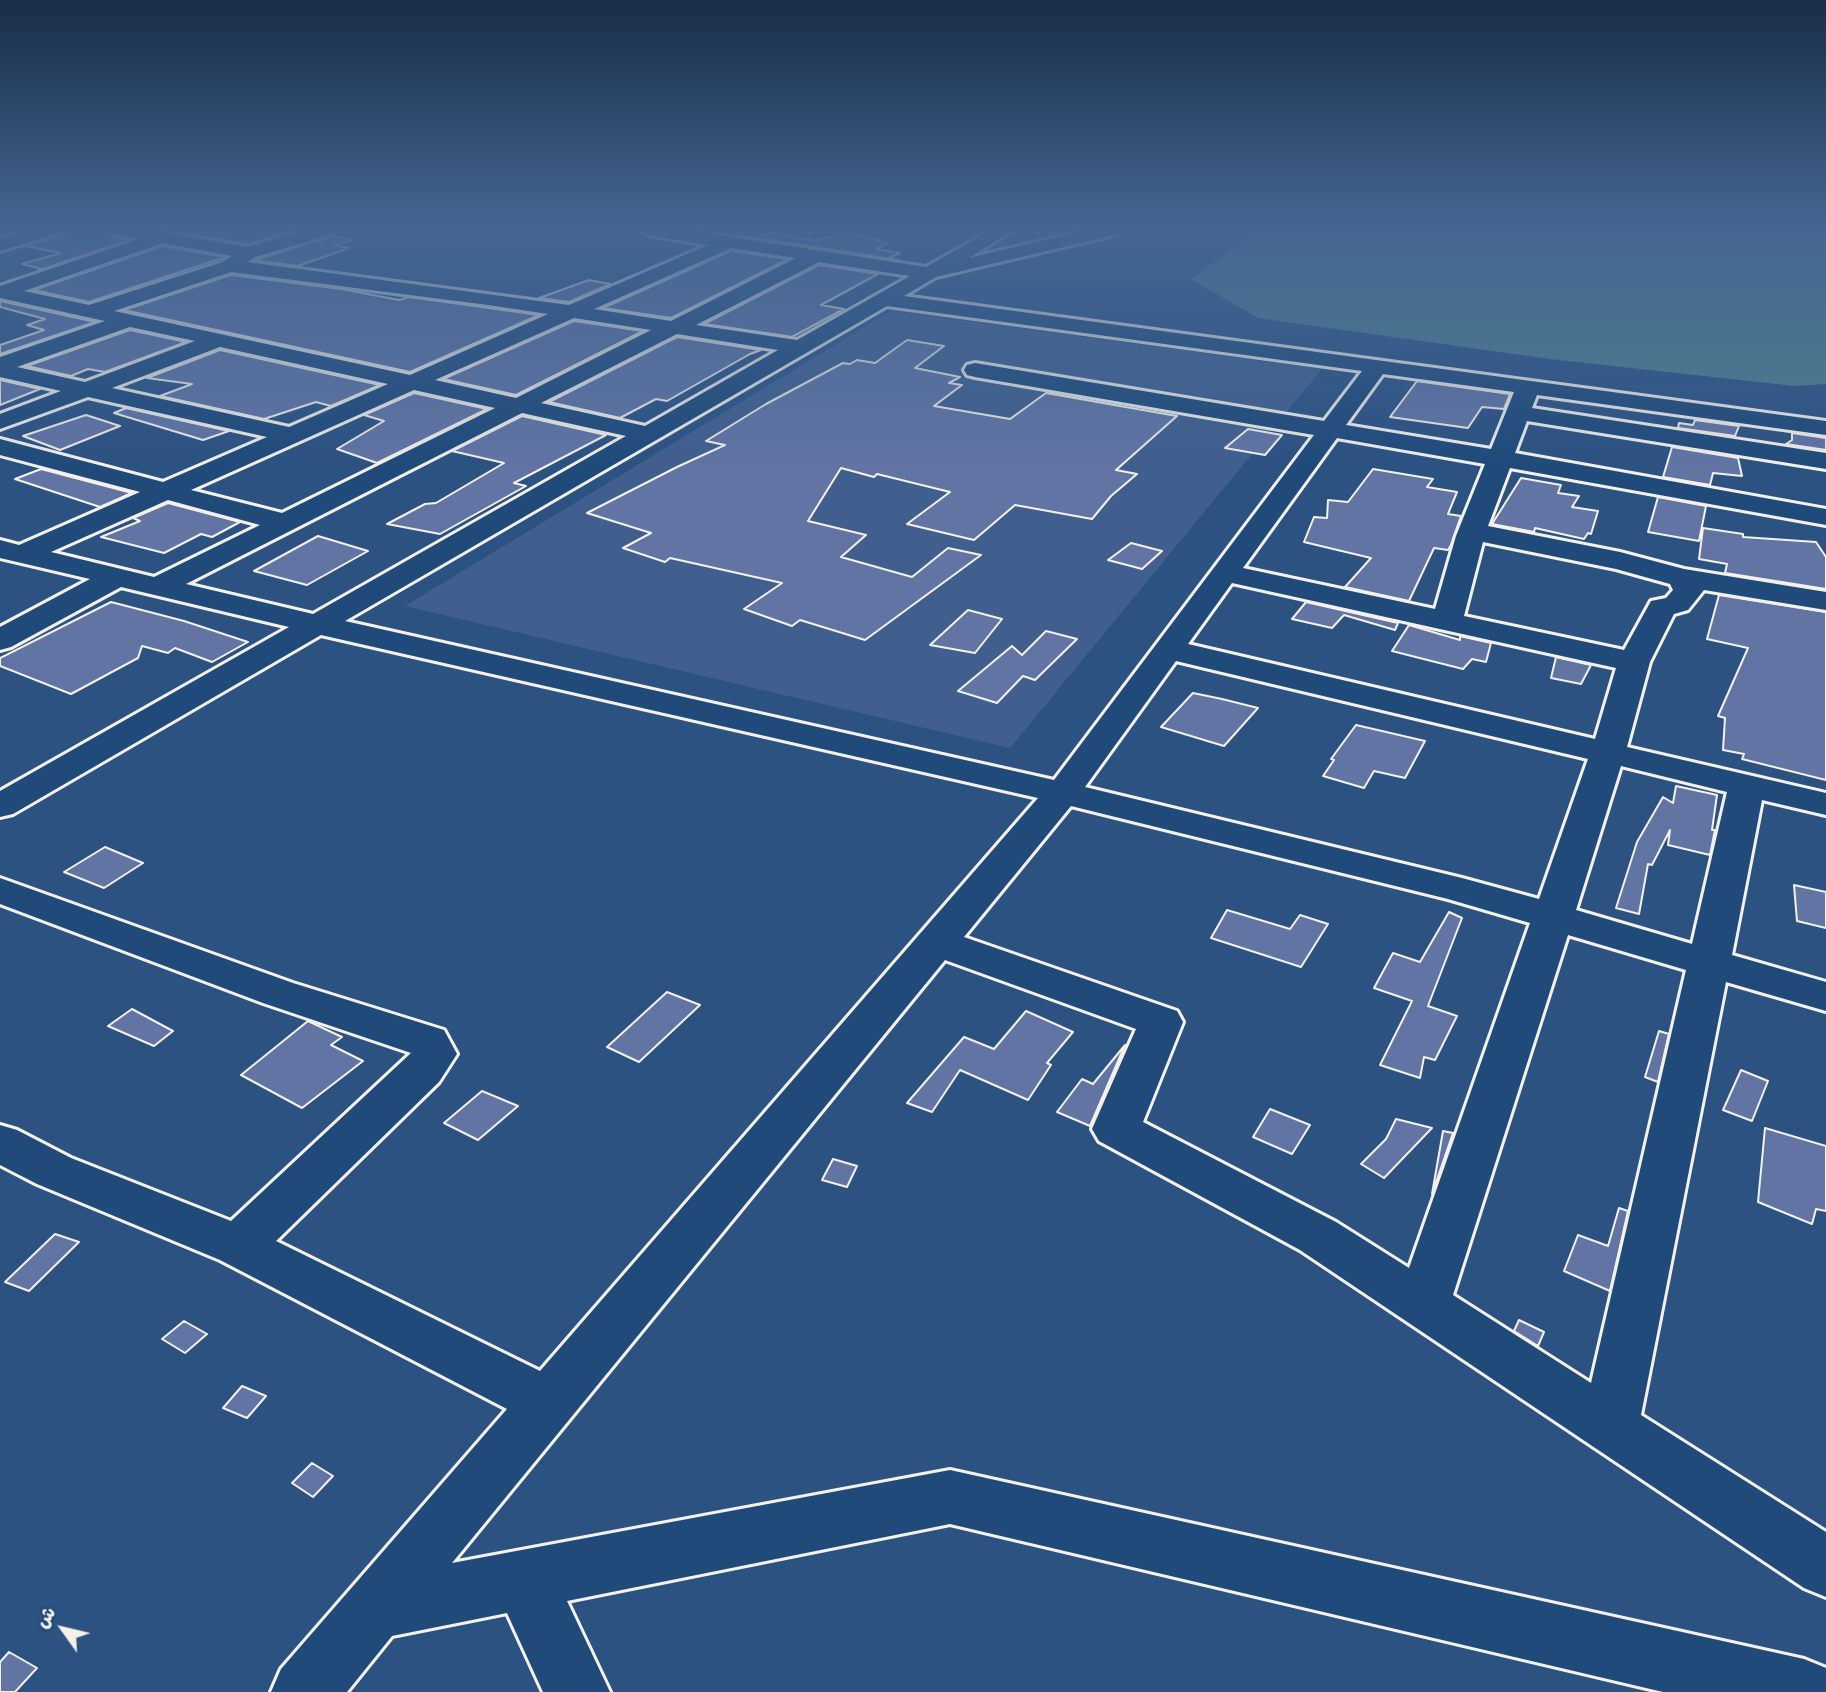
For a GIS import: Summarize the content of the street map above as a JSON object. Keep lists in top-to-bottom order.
{
  "north": "top left"
}
